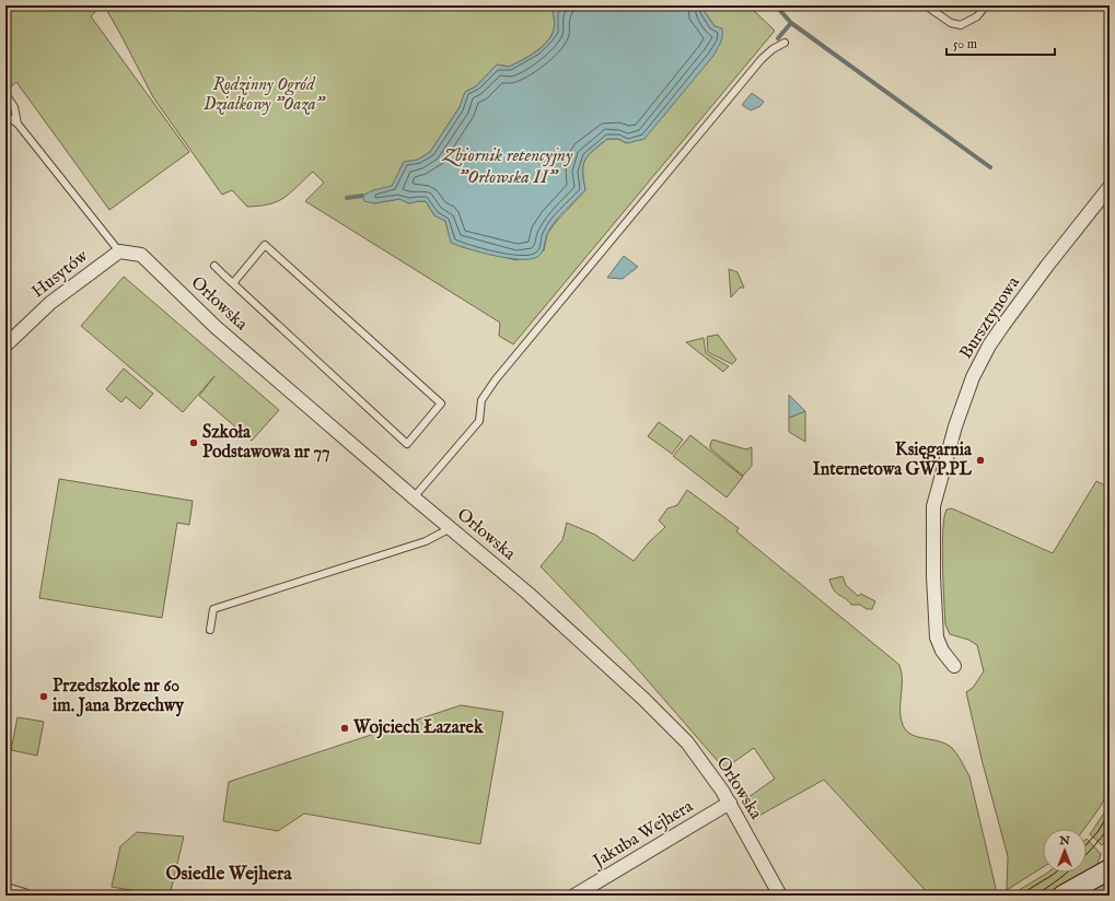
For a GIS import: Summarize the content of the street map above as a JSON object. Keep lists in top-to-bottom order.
{
  "streets": {
    "street": [
      "Husytów",
      "Orłowska",
      "Bursztynowa",
      "Jakuba Wejhera"
    ]
  },
  "crossings": [
    ["Husytów", "Orłowska"],
    ["Orłowska", "Jakuba Wejhera"]
  ],
  "districts": ["Osiedle Wejhera"],
  "water": ["Zbiornik retencyjny \"Orłowska II\""],
  "parks": ["Rodzinny Ogród Działkowy \"Oaza\""],
  "places": [
    "Szkoła Podstawowa nr 77",
    "Księgarnia Internetowa GWP.PL",
    "Przedszkole nr 60 im. Jana Brzechwy",
    "Wojciech Łazarek"
  ],
  "scale_bar": "50 m",
  "north": "top"
}
